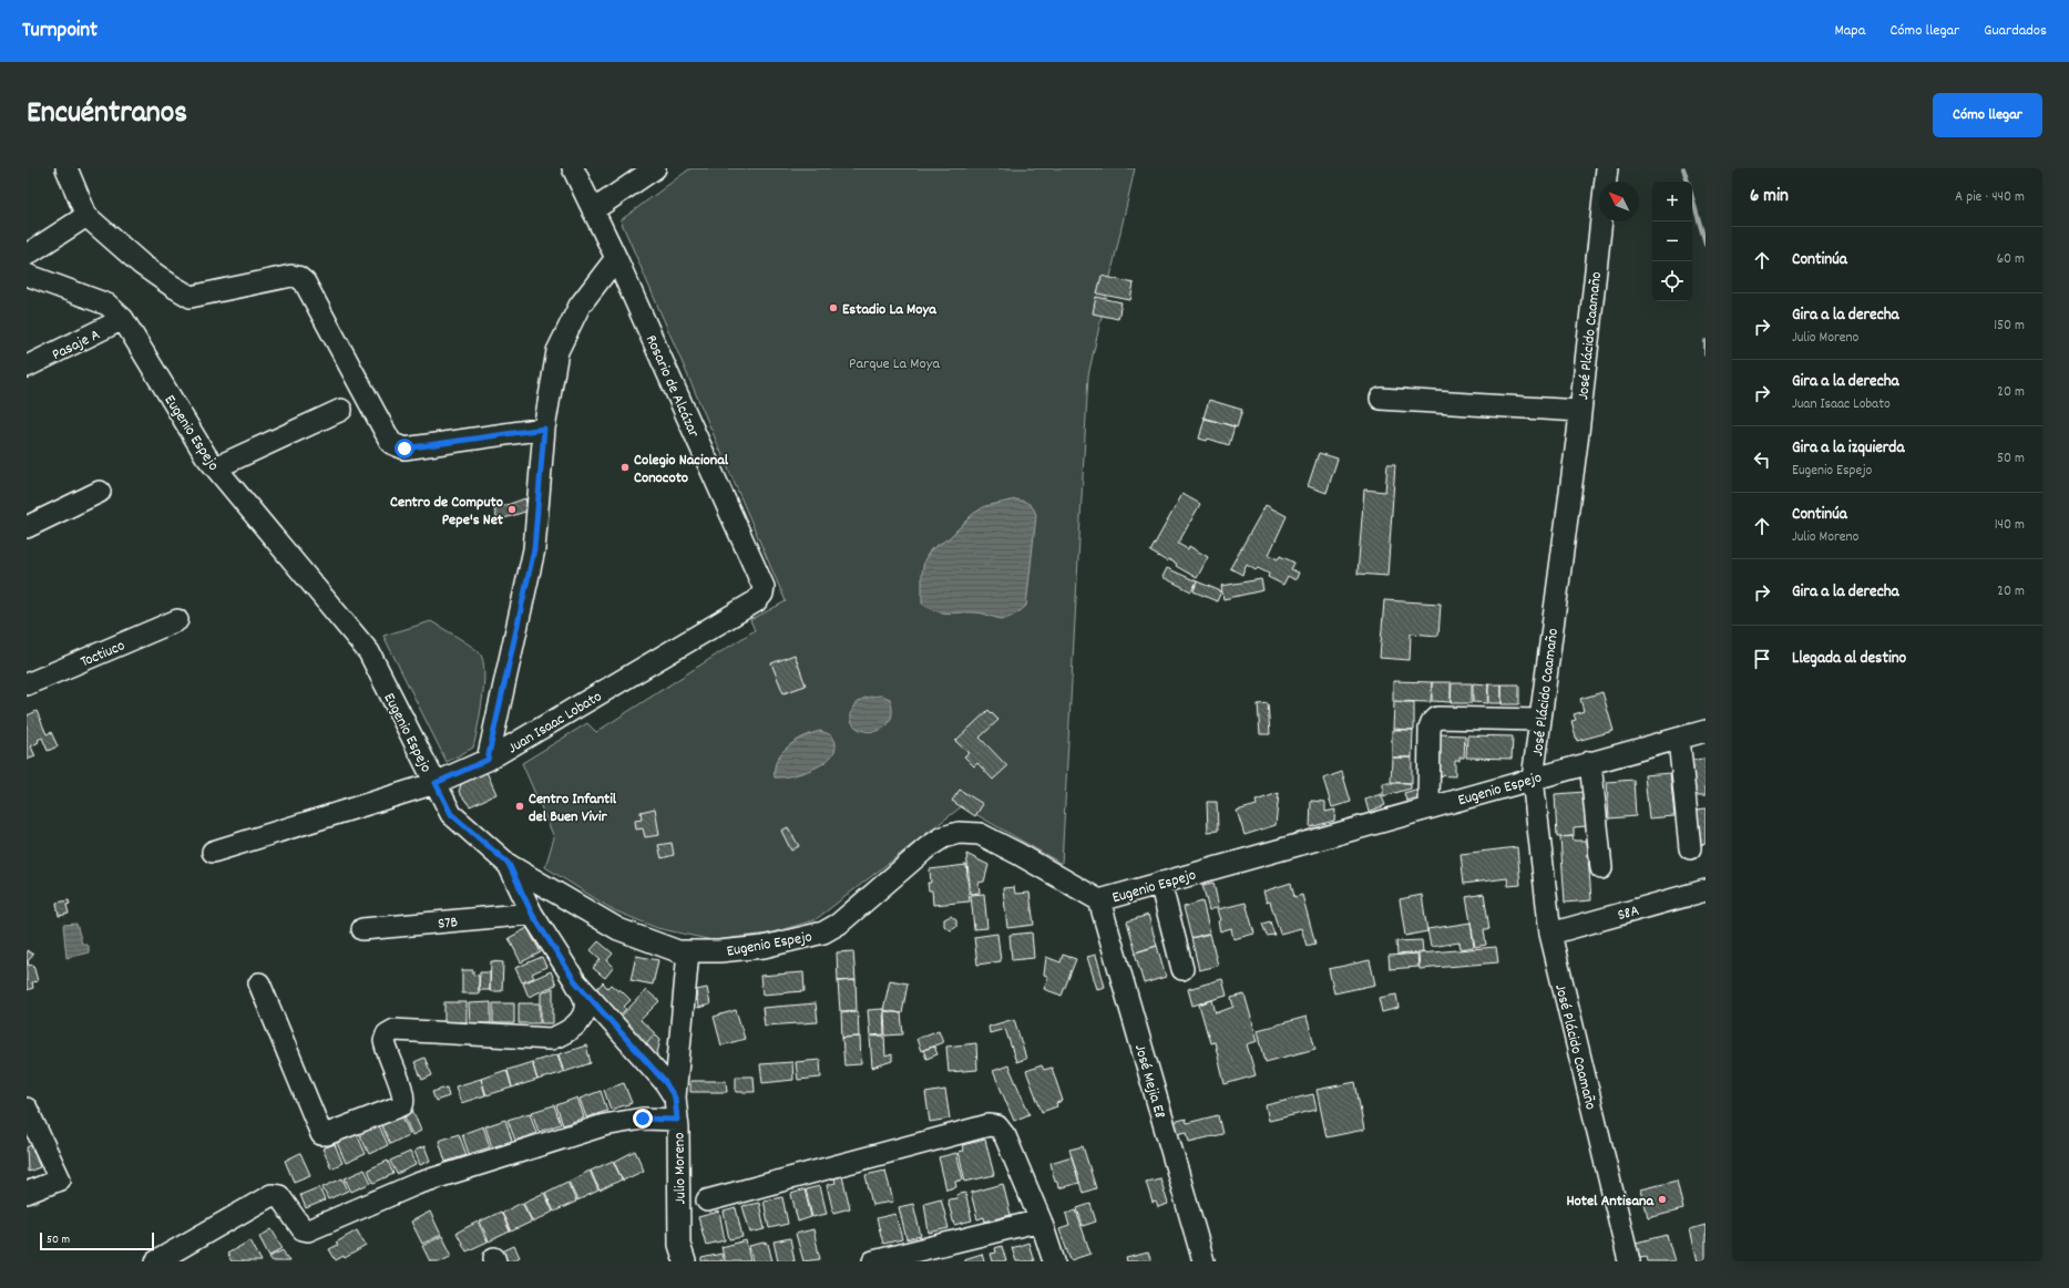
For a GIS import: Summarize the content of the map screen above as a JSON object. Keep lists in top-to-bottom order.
{
  "streets": {
    "street": [
      "José Plácido Caamaño",
      "Pasaje A",
      "Rosario de Alcázar",
      "Eugenio Espejo",
      "Toctiuco",
      "Juan Isaac Lobato",
      "S8A",
      "S7B",
      "José Mejia E8",
      "Julio Moreno"
    ]
  },
  "crossings": [
    ["José Plácido Caamaño", "Eugenio Espejo"],
    ["José Plácido Caamaño", "S8A"],
    ["Pasaje A", "Eugenio Espejo"],
    ["Rosario de Alcázar", "Juan Isaac Lobato"],
    ["Eugenio Espejo", "Juan Isaac Lobato"],
    ["Eugenio Espejo", "José Mejia E8"],
    ["Eugenio Espejo", "Julio Moreno"],
    ["S7B", "Julio Moreno"]
  ],
  "parks": ["Parque La Moya"],
  "places": [
    "Estadio La Moya",
    "Colegio Nacional Conocoto",
    "Centro de Computo Pepe's Net",
    "Centro Infantil del Buen Vivir",
    "Hotel Antisana"
  ],
  "scale_bar": "50 m",
  "north": "top left",
  "page": {
    "header": "Turnpoint",
    "nav": ["Mapa", "Cómo llegar", "Guardados"],
    "title": "Encuéntranos",
    "buttons": "Cómo llegar",
    "heading": ["6 min", "A pie · 440 m"],
    "map_buttons": ["+", "−"],
    "list": [
      ["Continúa", "60 m"],
      ["Gira a la derecha", "Julio Moreno", "150 m"],
      ["Gira a la derecha", "Juan Isaac Lobato", "20 m"],
      ["Gira a la izquierda", "Eugenio Espejo", "50 m"],
      ["Continúa", "Julio Moreno", "140 m"],
      ["Gira a la derecha", "20 m"],
      "Llegada al destino"
    ],
    "scale": "50 m"
  }
}
